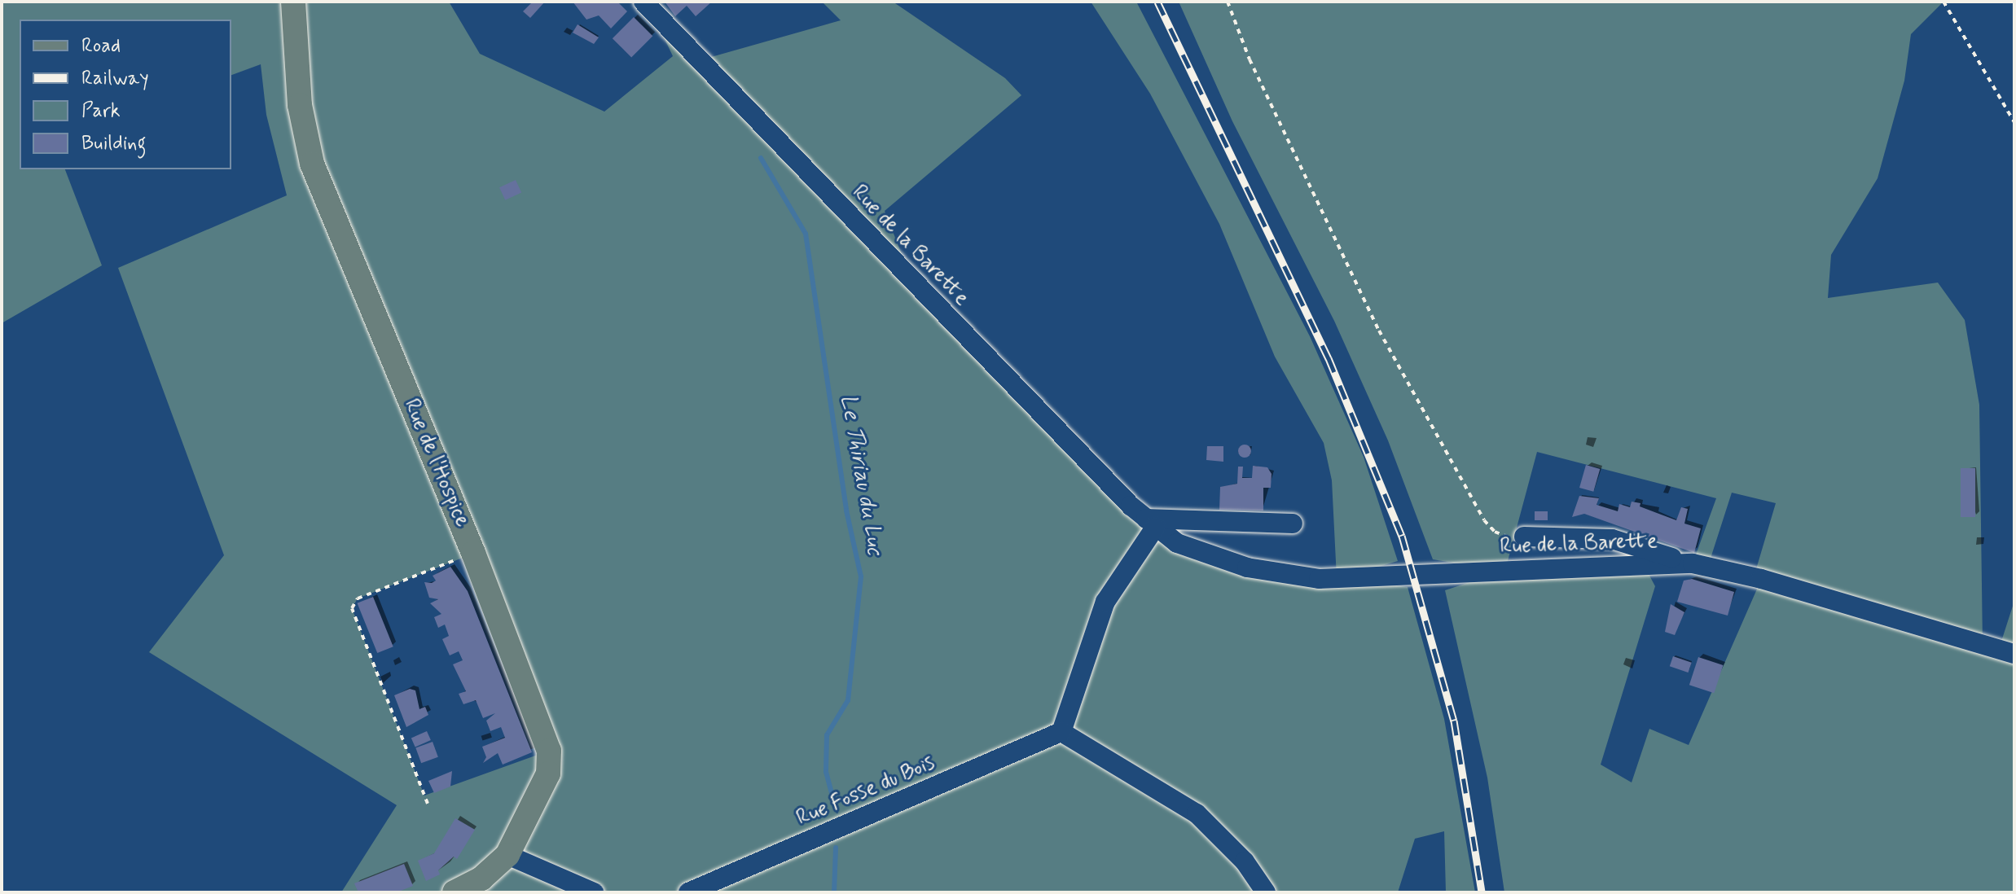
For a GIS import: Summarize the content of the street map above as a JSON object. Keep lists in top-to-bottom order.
{
  "streets": {
    "main road": ["Rue de l'Hospice"],
    "street": ["Rue de la Barette", "Rue Fosse du Bois"]
  },
  "water": ["Le Thiriau du Luc"],
  "legend": [
    "Road",
    "Railway",
    "Park",
    "Building"
  ]
}
